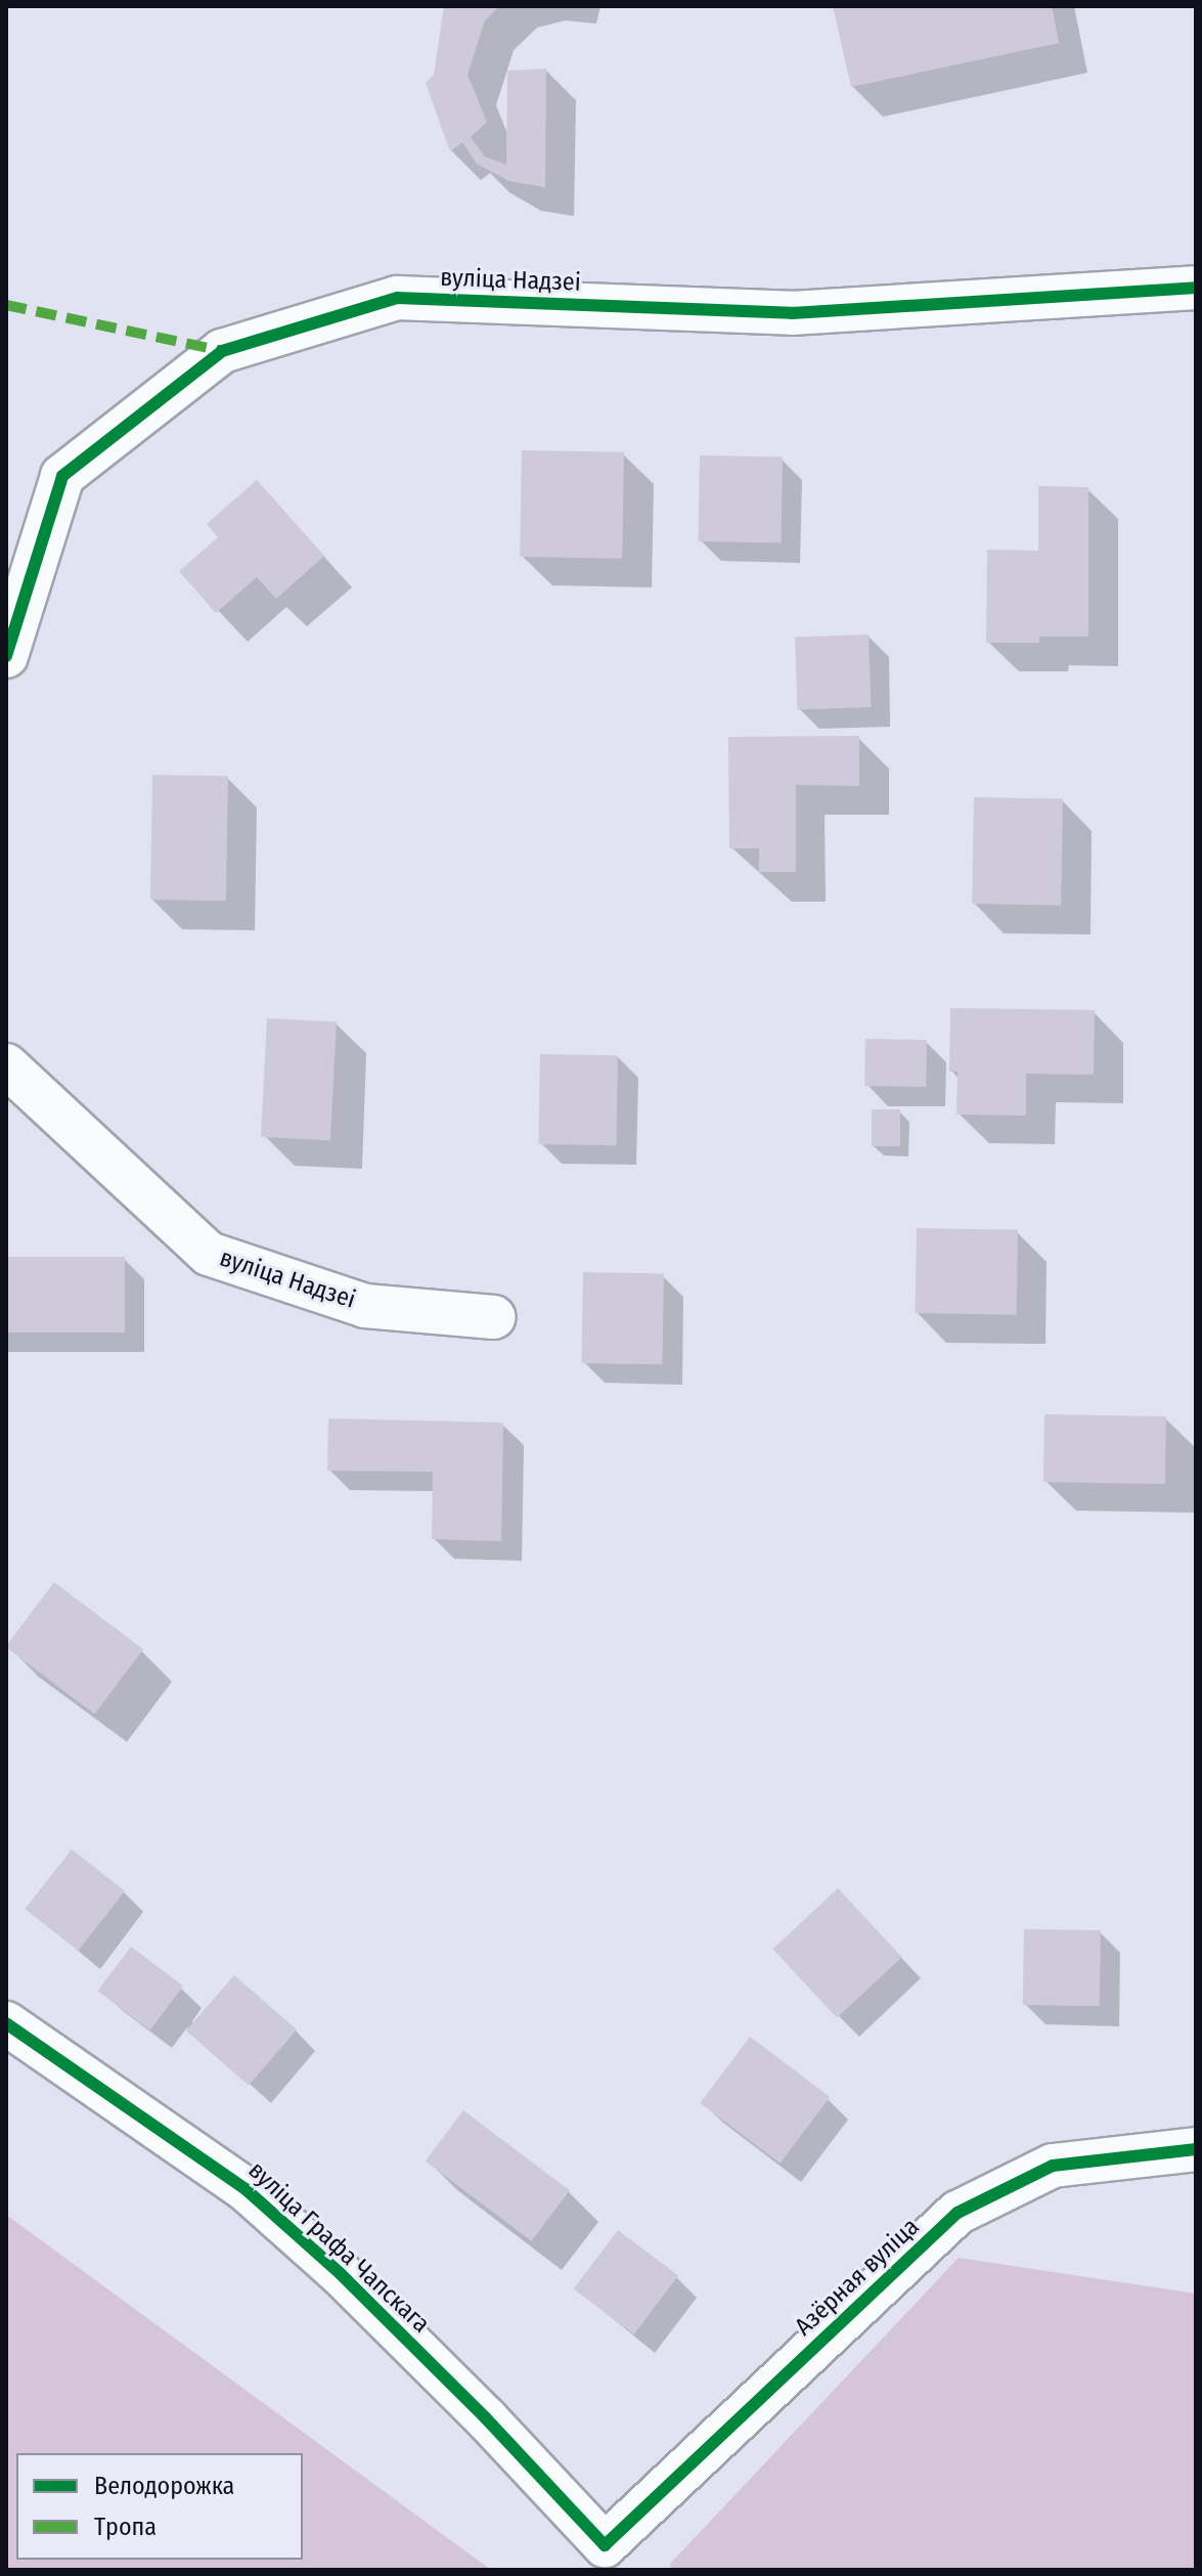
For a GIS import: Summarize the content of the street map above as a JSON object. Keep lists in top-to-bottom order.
{
  "streets": {
    "street": ["вуліца Надзеі", "вуліца Графа Чапскага", "Азёрная вуліца"]
  },
  "crossings": [
    ["вуліца Графа Чапскага", "Азёрная вуліца"]
  ],
  "legend": ["Велодорожка", "Тропа"]
}
